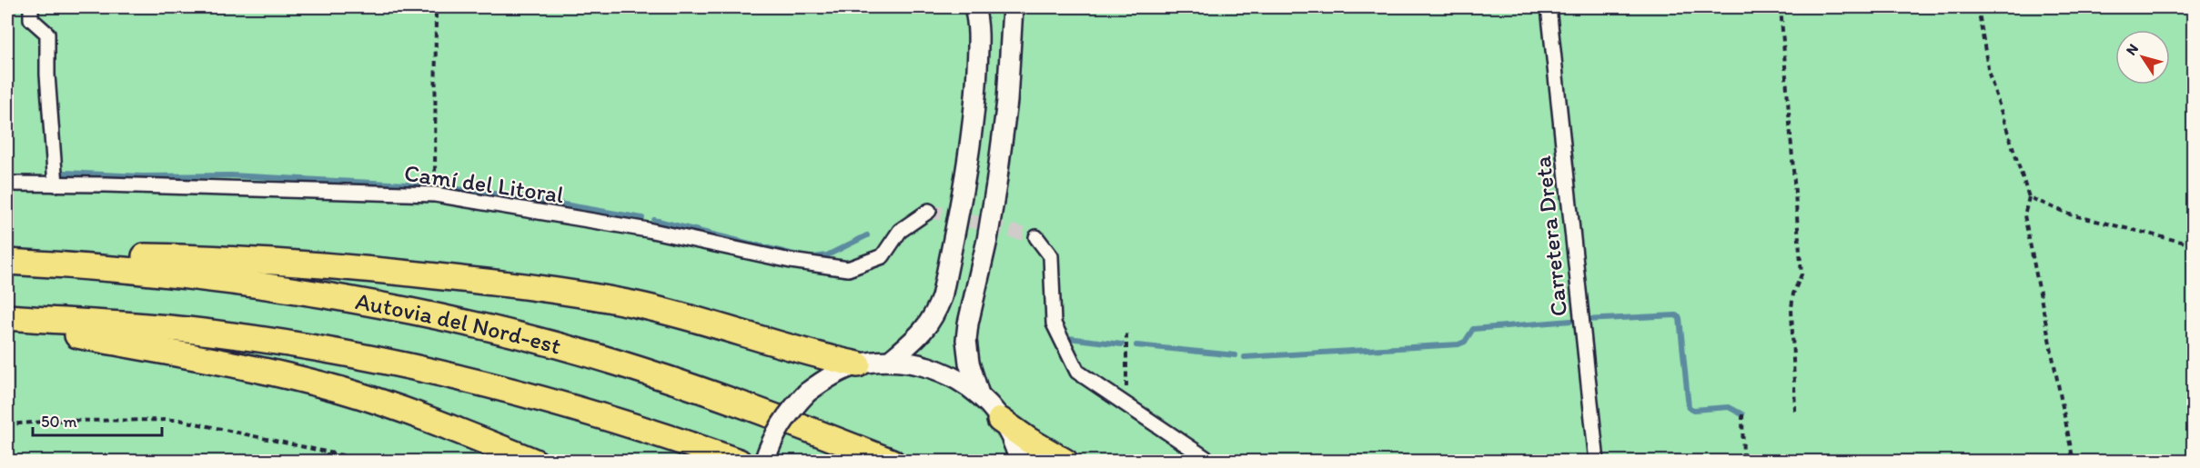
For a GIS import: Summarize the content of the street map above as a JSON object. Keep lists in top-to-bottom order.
{
  "streets": {
    "highway": ["Autovia del Nord-est"],
    "street": ["Camí del Litoral", "Carretera Dreta"]
  },
  "scale_bar": "50 m",
  "north": "top left"
}
